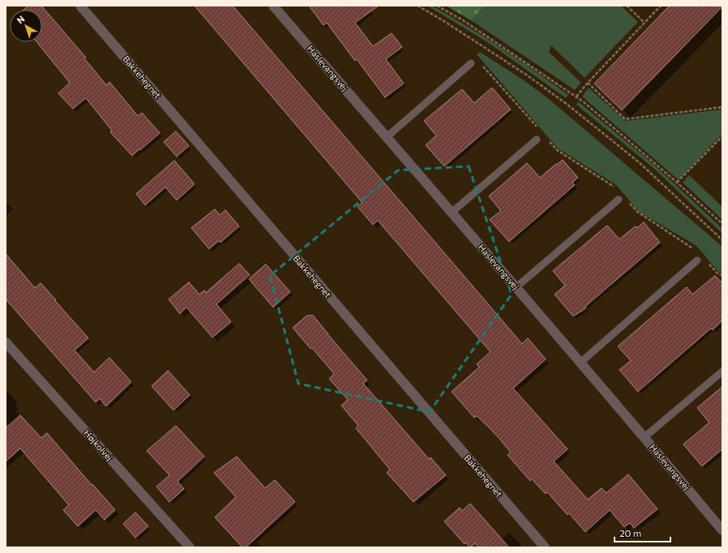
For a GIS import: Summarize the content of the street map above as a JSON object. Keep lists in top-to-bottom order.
{
  "streets": {
    "street": ["Haslevangsvej", "Bakkehegnet", "Højkolvej"]
  },
  "scale_bar": "20 m",
  "north": "top left"
}
